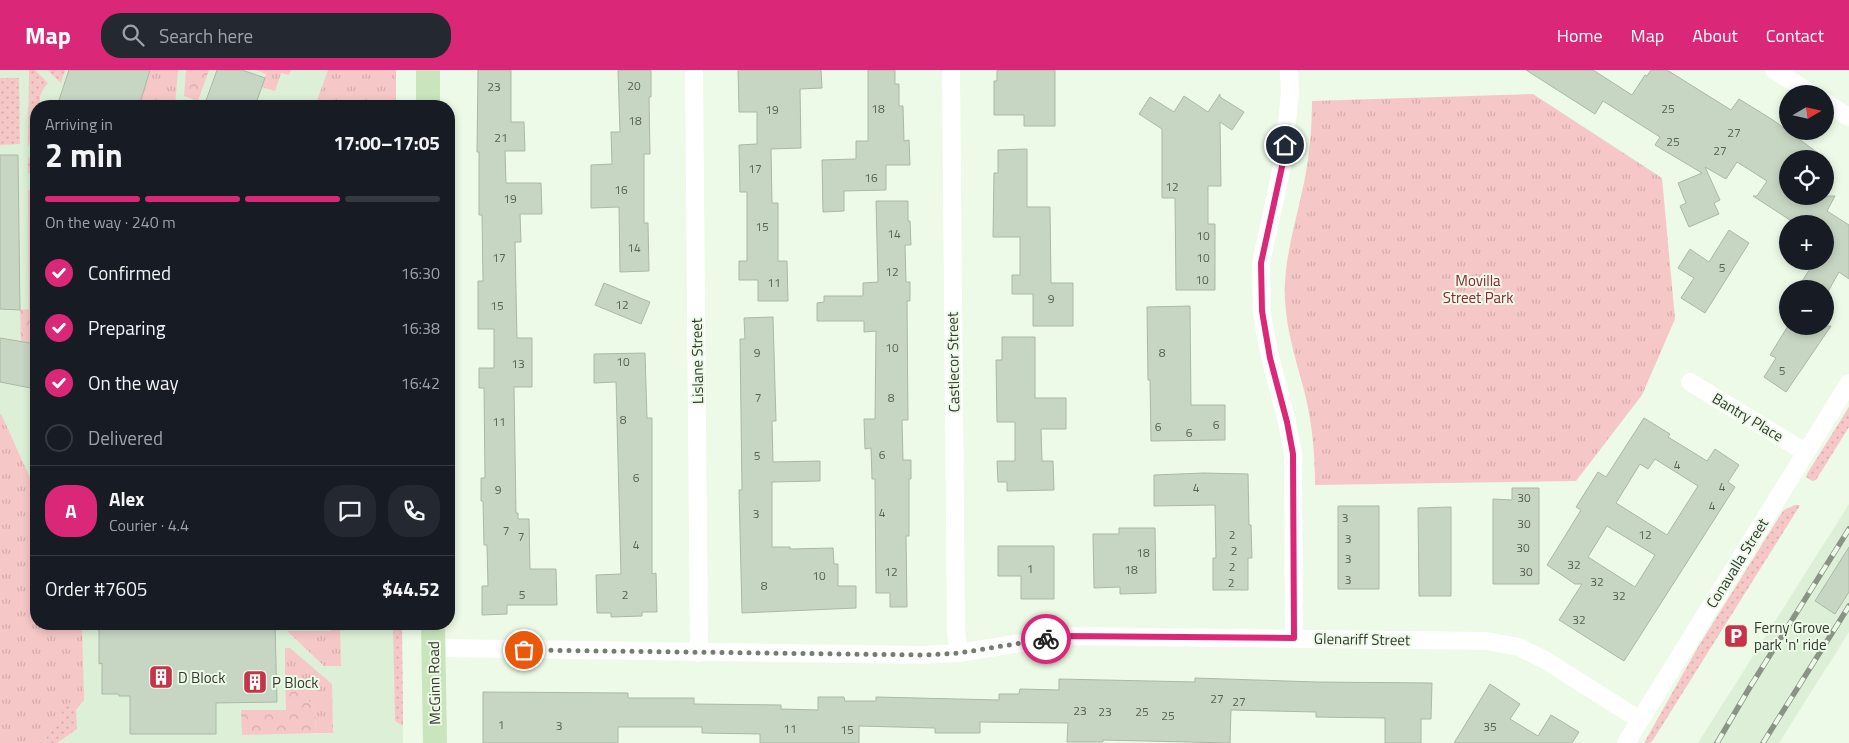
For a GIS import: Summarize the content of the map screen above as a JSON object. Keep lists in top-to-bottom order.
{
  "streets": {
    "street": [
      "Lislane Street",
      "Castlecor Street",
      "Bantry Place",
      "Conavalla Street",
      "Glenariff Street",
      "McGinn Road"
    ]
  },
  "crossings": [
    ["Lislane Street", "Glenariff Street"],
    ["Castlecor Street", "Glenariff Street"],
    ["Bantry Place", "Conavalla Street"],
    ["Conavalla Street", "Glenariff Street"],
    ["Glenariff Street", "McGinn Road"]
  ],
  "parks": ["Movilla Street Park"],
  "places": {
    "parking": ["Ferny Grove park 'n' ride"],
    "building": ["D Block", "P Block"]
  },
  "house_numbers": [
    "20",
    "23",
    "18",
    "25",
    "19",
    "18",
    "27",
    "21",
    "25",
    "27",
    "17",
    "16",
    "12",
    "16",
    "19",
    "15",
    "14",
    "10",
    "14",
    "17",
    "10",
    "5",
    "12",
    "10",
    "11",
    "9",
    "12",
    "15",
    "10",
    "9",
    "8",
    "10",
    "13",
    "5",
    "7",
    "8",
    "8",
    "11",
    "6",
    "6",
    "6",
    "6",
    "5",
    "4",
    "6",
    "4",
    "4",
    "9",
    "30",
    "4",
    "4",
    "3",
    "3",
    "30",
    "7",
    "2",
    "12",
    "7",
    "3",
    "4",
    "30",
    "2",
    "18",
    "3",
    "32",
    "2",
    "1",
    "18",
    "12",
    "30",
    "10",
    "3",
    "32",
    "2",
    "8",
    "5",
    "2",
    "32",
    "32",
    "27",
    "27",
    "23",
    "23",
    "25",
    "25",
    "1",
    "3",
    "35",
    "11",
    "15"
  ],
  "north": "right",
  "page": {
    "header": "Map",
    "search": "Search here",
    "nav": [
      "Home",
      "Map",
      "About",
      "Contact"
    ],
    "map_buttons": ["+", "−"],
    "heading": ["2 min", "Arriving in", "17:00–17:05"],
    "panel": [
      "Alex",
      "Courier · 4.4",
      "Order #7605",
      "$44.52"
    ],
    "bar": "On the way · 240 m",
    "list": [
      ["Confirmed", "16:30"],
      ["Preparing", "16:38"],
      ["On the way", "16:42"],
      "Delivered"
    ],
    "round": "A"
  }
}
